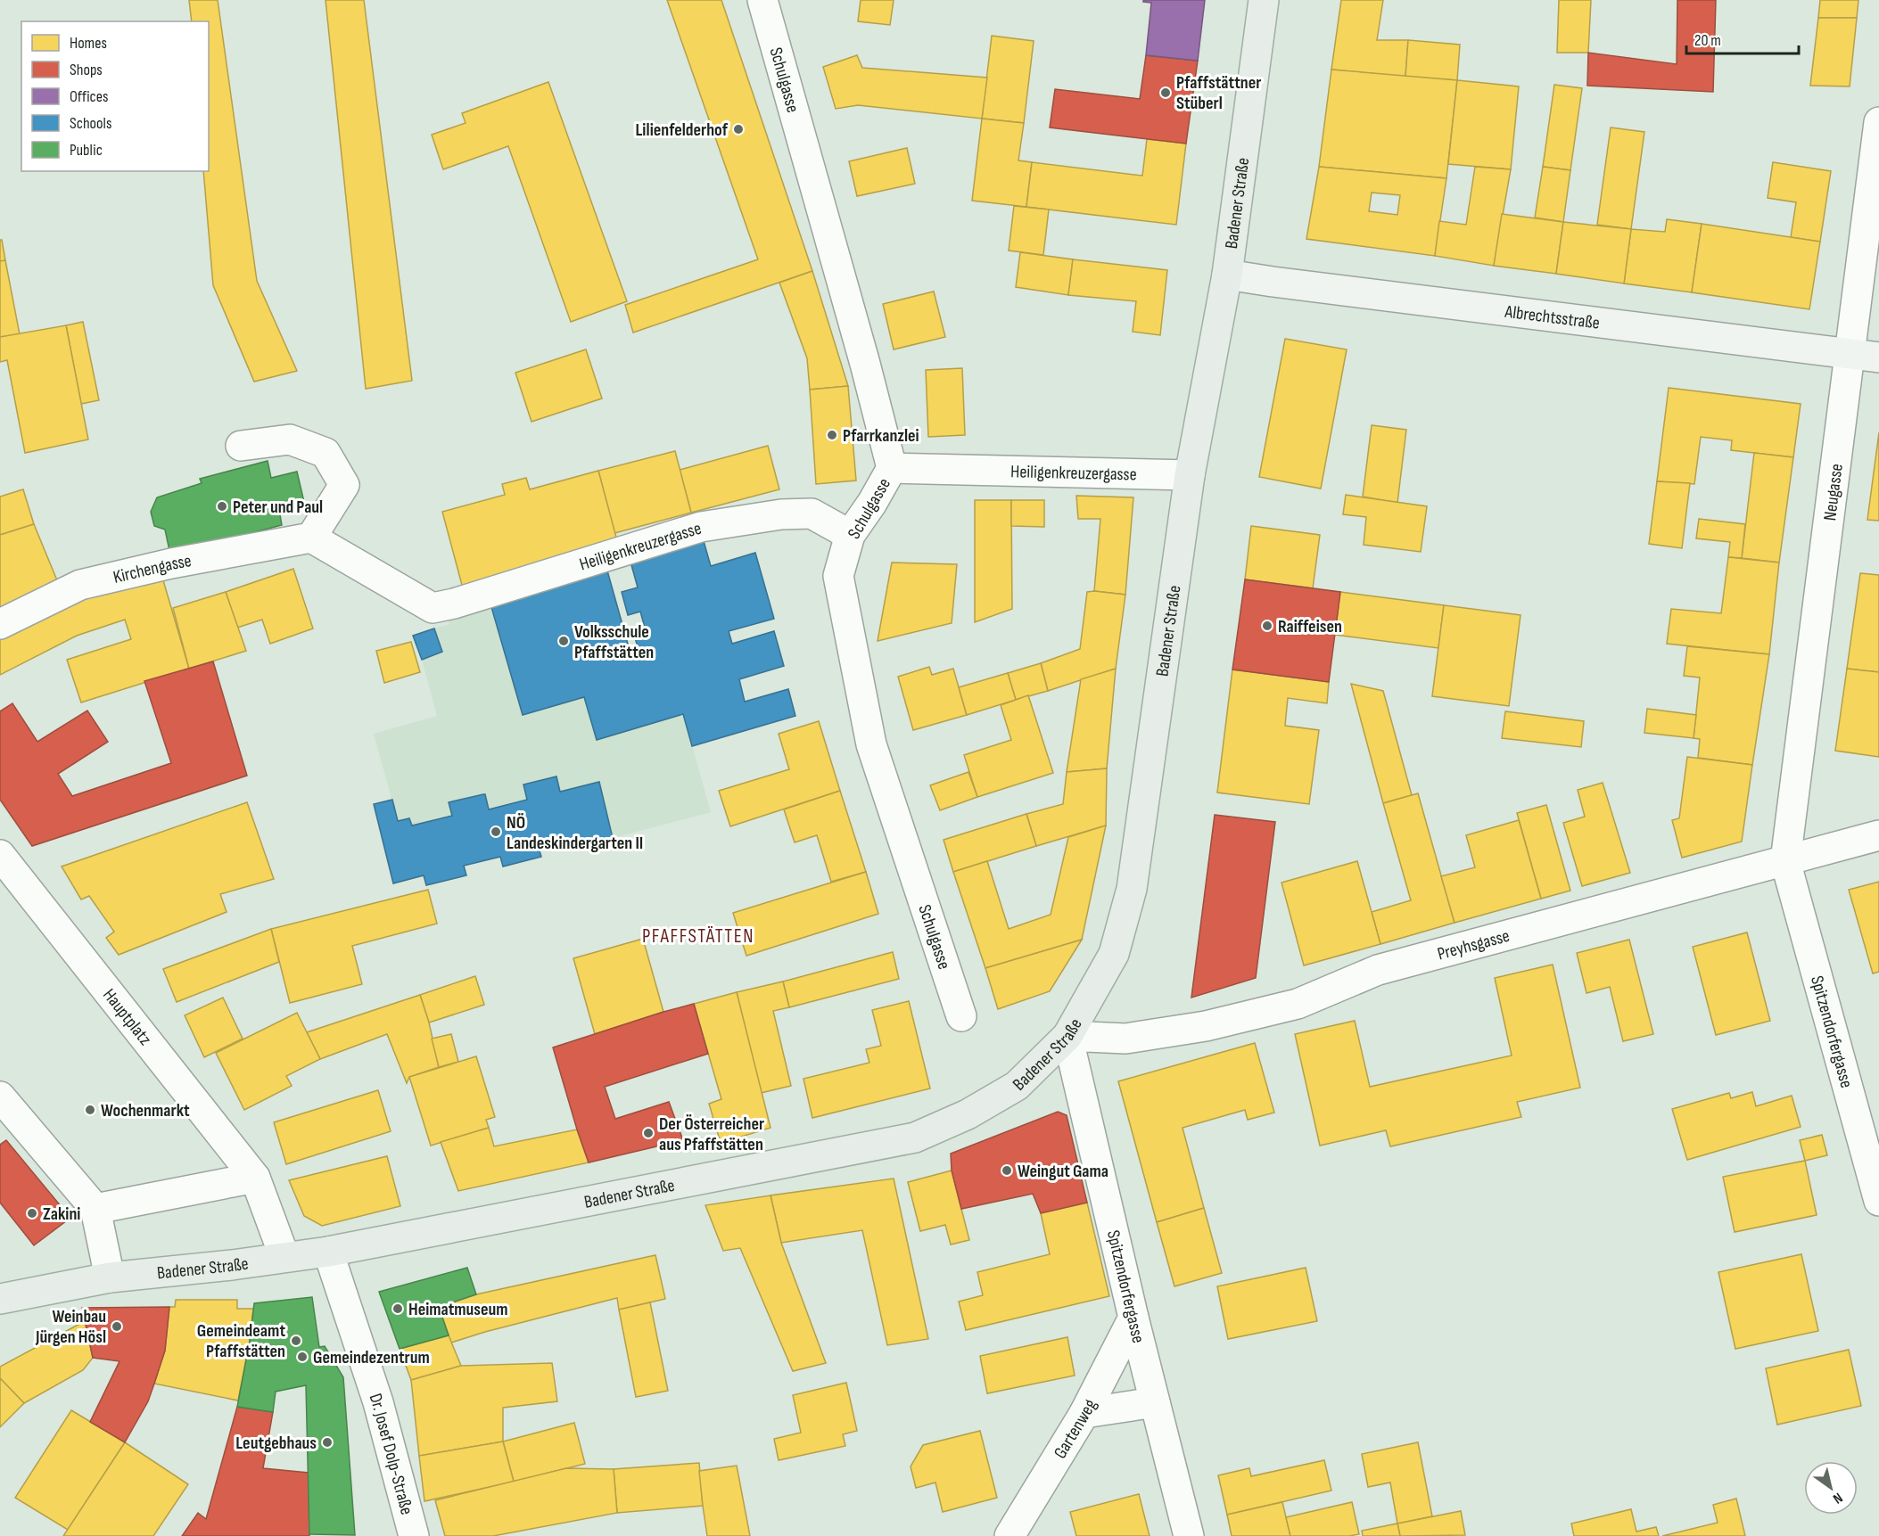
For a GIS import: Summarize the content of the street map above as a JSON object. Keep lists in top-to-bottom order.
{
  "streets": {
    "main road": ["Badener Straße"],
    "street": [
      "Schulgasse",
      "Albrechtsstraße",
      "Heiligenkreuzergasse",
      "Neugasse",
      "Kirchengasse",
      "Preyhsgasse",
      "Hauptplatz",
      "Spitzendorfergasse",
      "Gartenweg",
      "Dr. Josef Dolp-Straße"
    ]
  },
  "crossings": [
    ["Schulgasse", "Heiligenkreuzergasse"],
    ["Badener Straße", "Albrechtsstraße"],
    ["Badener Straße", "Heiligenkreuzergasse"],
    ["Badener Straße", "Preyhsgasse"],
    ["Badener Straße", "Hauptplatz"],
    ["Badener Straße", "Spitzendorfergasse"],
    ["Badener Straße", "Dr. Josef Dolp-Straße"],
    ["Albrechtsstraße", "Neugasse"],
    ["Heiligenkreuzergasse", "Kirchengasse"],
    ["Neugasse", "Preyhsgasse"],
    ["Neugasse", "Spitzendorfergasse"],
    ["Preyhsgasse", "Spitzendorfergasse"],
    ["Spitzendorfergasse", "Gartenweg"]
  ],
  "districts": ["PFAFFSTÄTTEN"],
  "places": [
    "Pfaffstättner Stüberl",
    "Lilienfelderhof",
    "Pfarrkanzlei",
    "Peter und Paul",
    "Raiffeisen",
    "Volksschule Pfaffstätten",
    "NÖ Landeskindergarten II",
    "Wochenmarkt",
    "Der Österreicher aus Pfaffstätten",
    "Weingut Gama",
    "Zakini",
    "Heimatmuseum",
    "Weinbau Jürgen Hösl",
    "Gemeindeamt Pfaffstätten",
    "Gemeindezentrum",
    "Leutgebhaus"
  ],
  "legend": [
    "Homes",
    "Shops",
    "Offices",
    "Schools",
    "Public"
  ],
  "scale_bar": "20 m",
  "north": "bottom right"
}
